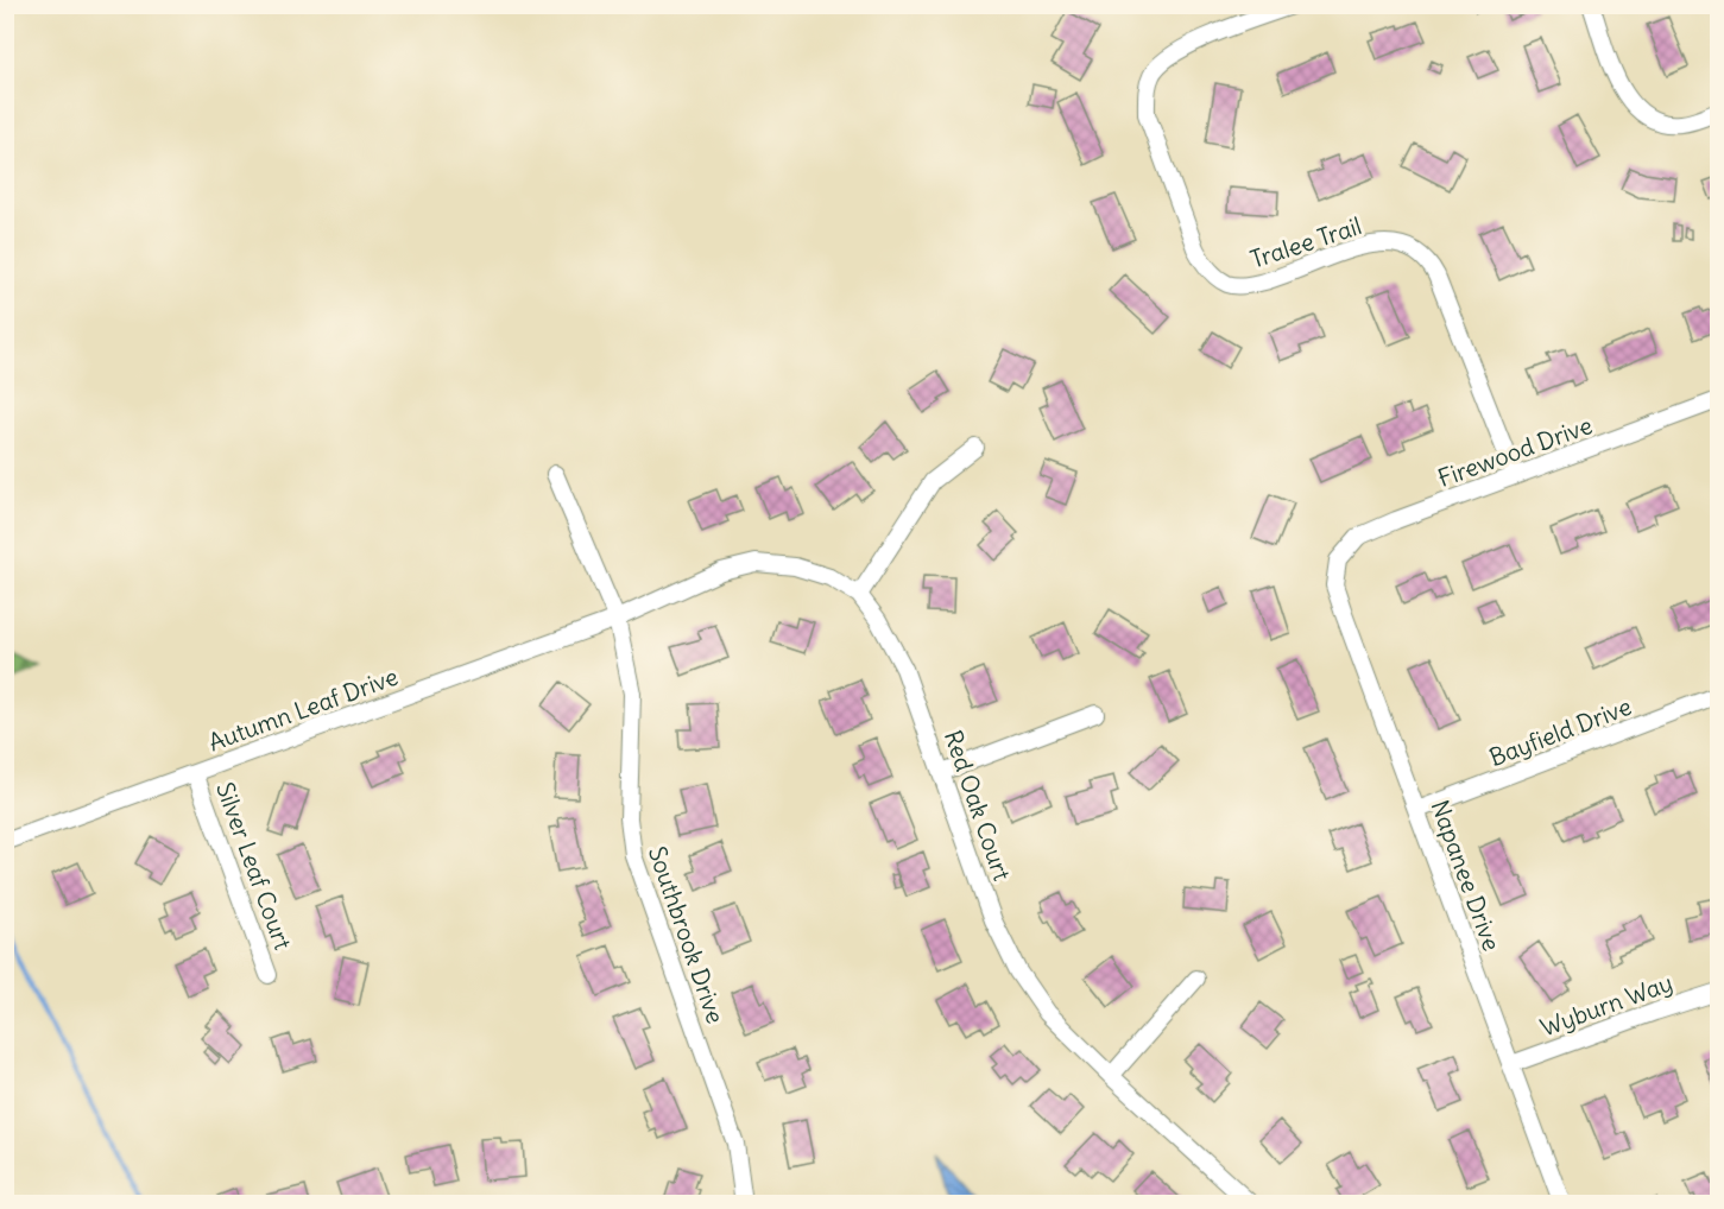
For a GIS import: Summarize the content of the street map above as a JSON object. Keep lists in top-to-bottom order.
{
  "streets": {
    "street": [
      "Tralee Trail",
      "Firewood Drive",
      "Autumn Leaf Drive",
      "Bayfield Drive",
      "Red Oak Court",
      "Silver Leaf Court",
      "Napanee Drive",
      "Southbrook Drive",
      "Wyburn Way"
    ]
  },
  "crossings": [
    ["Tralee Trail", "Firewood Drive"],
    ["Firewood Drive", "Napanee Drive"],
    ["Autumn Leaf Drive", "Red Oak Court"],
    ["Autumn Leaf Drive", "Silver Leaf Court"],
    ["Autumn Leaf Drive", "Southbrook Drive"],
    ["Bayfield Drive", "Napanee Drive"],
    ["Red Oak Court", "Southbrook Drive"],
    ["Napanee Drive", "Wyburn Way"]
  ]
}
